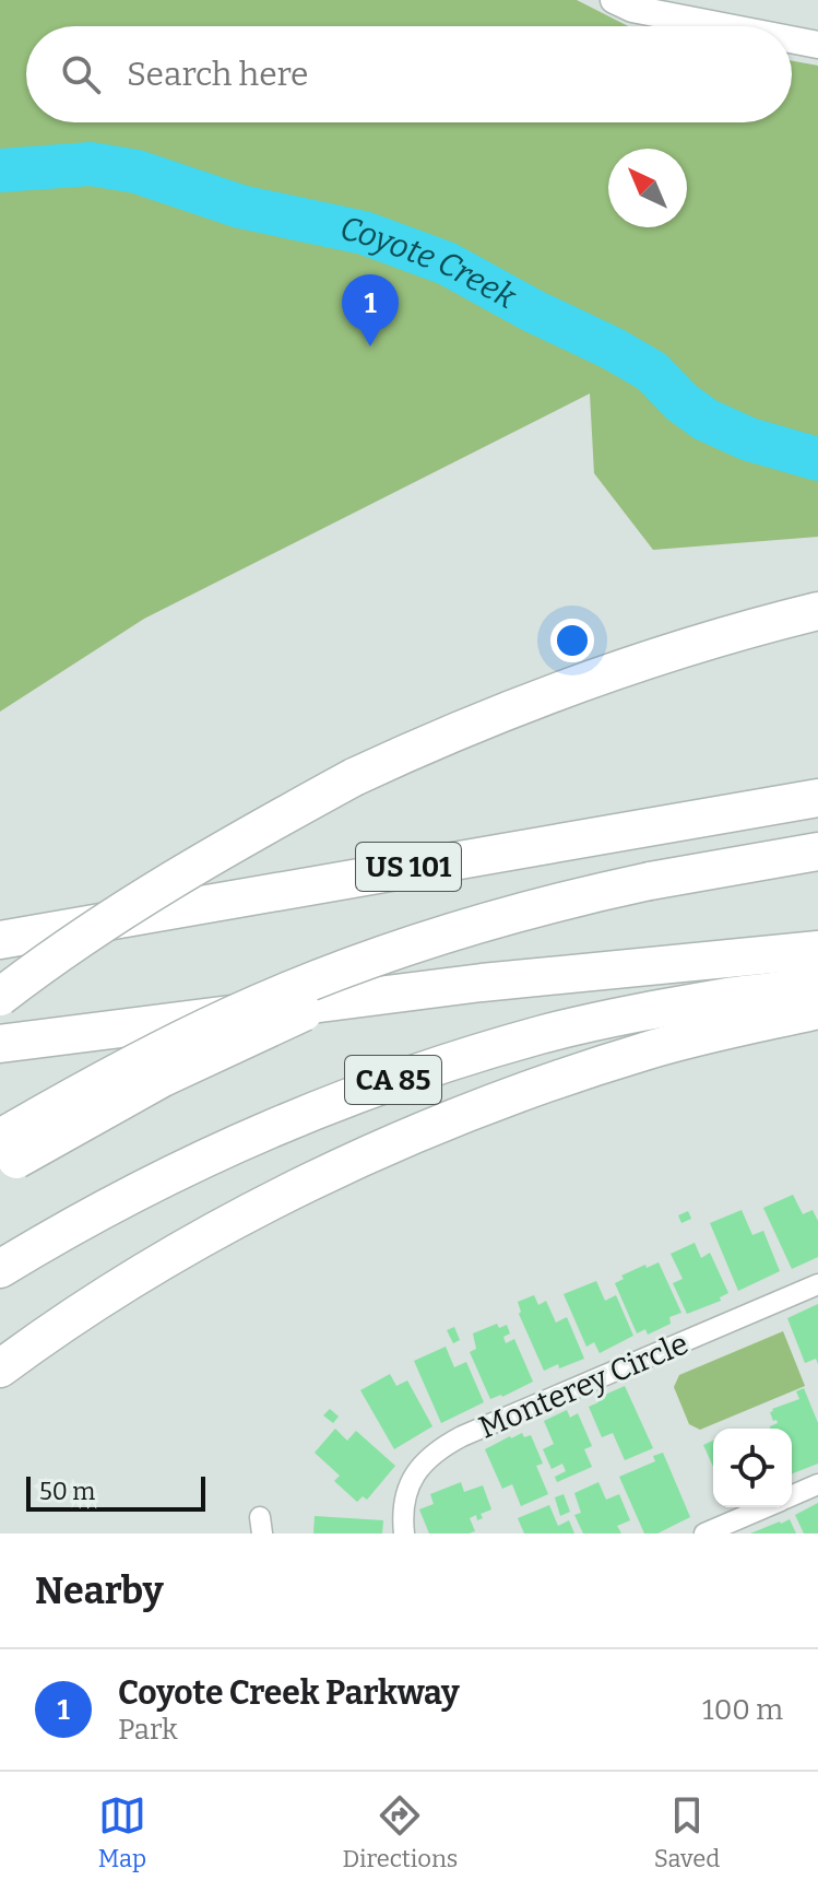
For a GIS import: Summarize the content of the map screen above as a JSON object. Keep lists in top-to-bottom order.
{
  "streets": {
    "highway": ["US 101", "CA 85"],
    "street": ["Monterey Circle"]
  },
  "water": ["Coyote Creek"],
  "scale_bar": "50 m",
  "north": "top left",
  "page": {
    "search": "Search here",
    "pins": "1",
    "scale": "50 m",
    "heading": "Nearby",
    "list": [
      {
        "mark": "1",
        "name": "Coyote Creek Parkway",
        "note": "Park",
        "value": "100 m"
      }
    ],
    "nav": ["Map", "Directions", "Saved"]
  }
}
